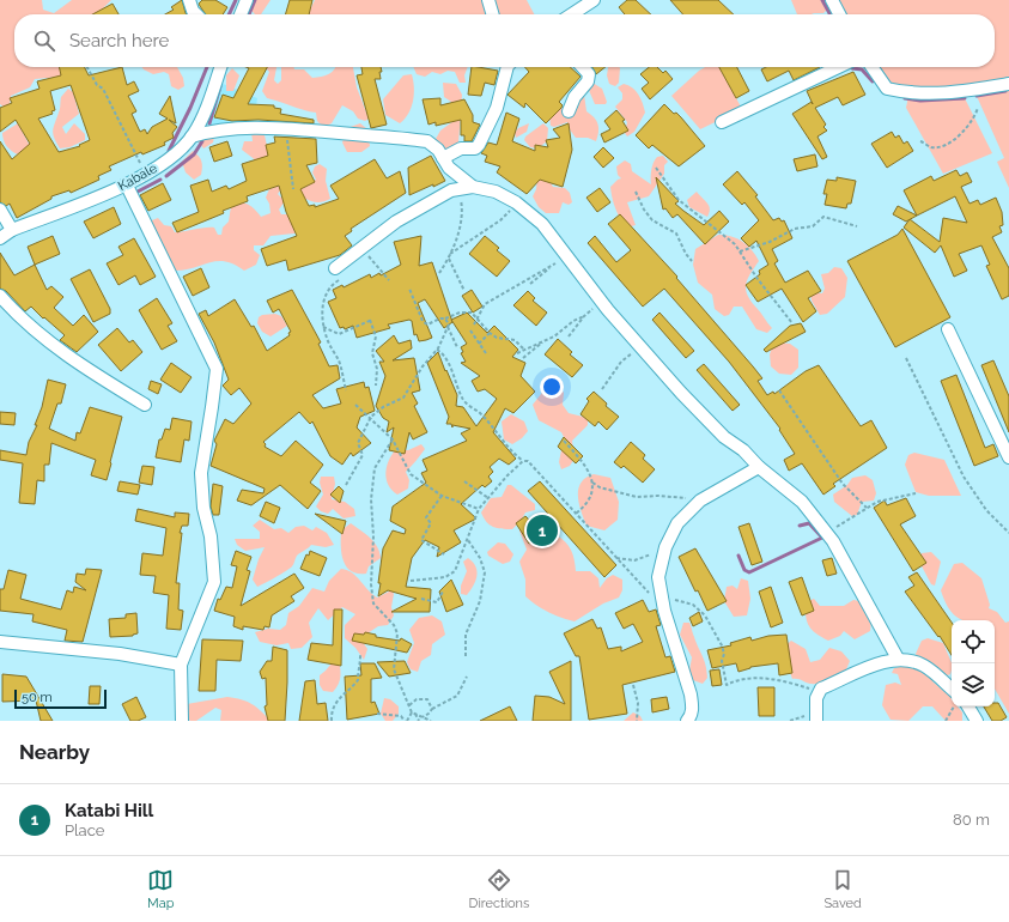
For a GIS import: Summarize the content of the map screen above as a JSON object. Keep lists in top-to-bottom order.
{
  "streets": {
    "street": ["Kabale"]
  },
  "scale_bar": "50 m",
  "page": {
    "search": "Search here",
    "pins": "1",
    "scale": "50 m",
    "heading": "Nearby",
    "list": [
      {
        "mark": "1",
        "name": "Katabi Hill",
        "note": "Place",
        "value": "80 m"
      }
    ],
    "nav": ["Map", "Directions", "Saved"]
  }
}
